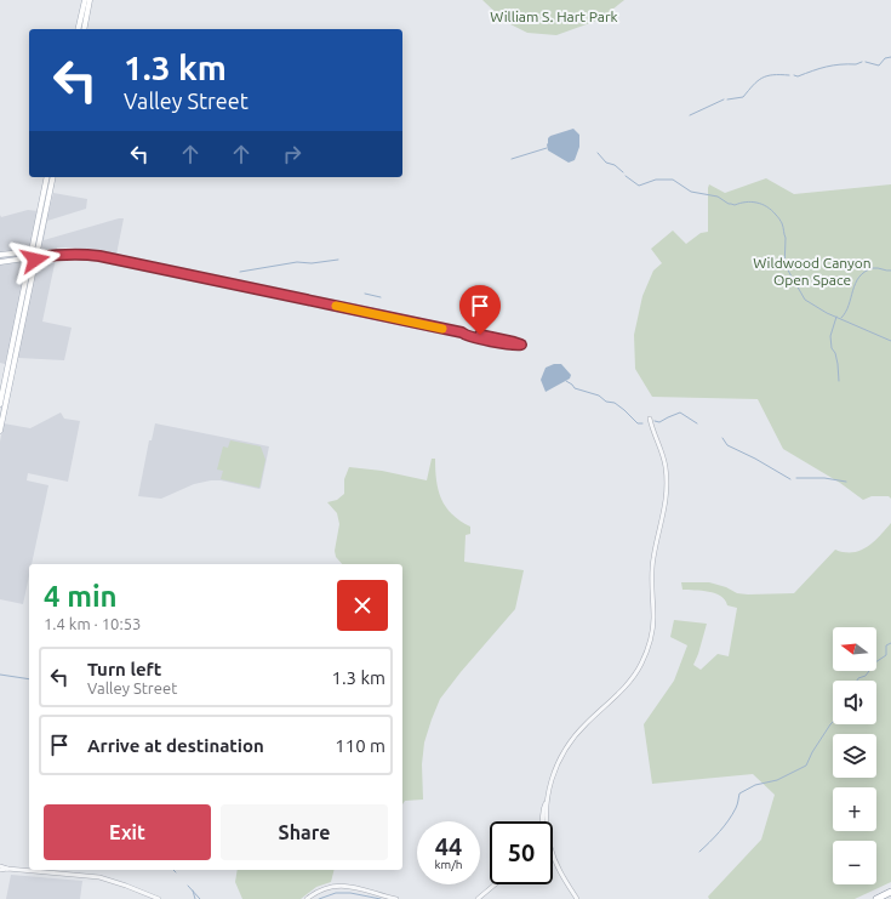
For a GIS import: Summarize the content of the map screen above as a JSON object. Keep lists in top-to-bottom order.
{
  "parks": ["William S. Hart Park", "Wildwood Canyon Open Space"],
  "north": "left",
  "page": {
    "turn": ["1.3 km", "Valley Street"],
    "heading": ["4 min", "1.4 km · 10:53"],
    "map_buttons": ["+", "−"],
    "list": [
      {
        "name": "Turn left",
        "note": "Valley Street",
        "value": "1.3 km"
      },
      {
        "name": "Arrive at destination",
        "value": "110 m"
      }
    ],
    "buttons": ["Exit", "Share"],
    "speed": "44 km/h",
    "limit": "50"
  }
}
